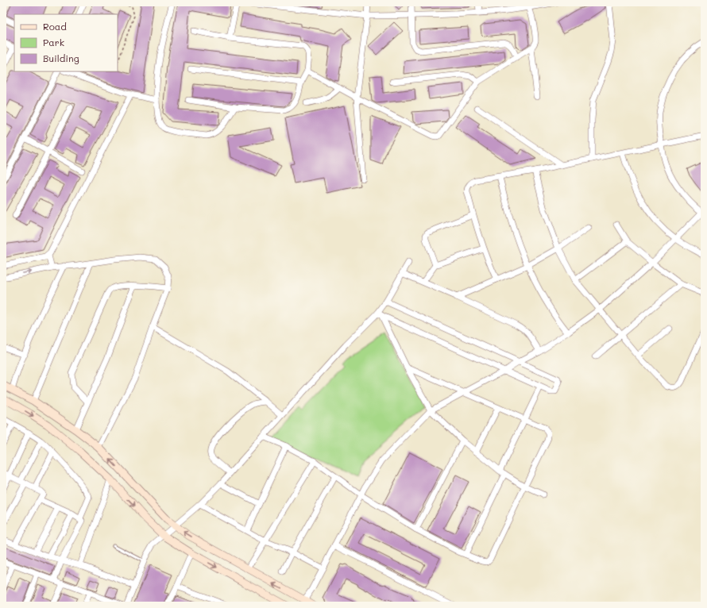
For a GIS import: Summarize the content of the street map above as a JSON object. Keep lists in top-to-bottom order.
{
  "legend": ["Road", "Park", "Building"]
}
